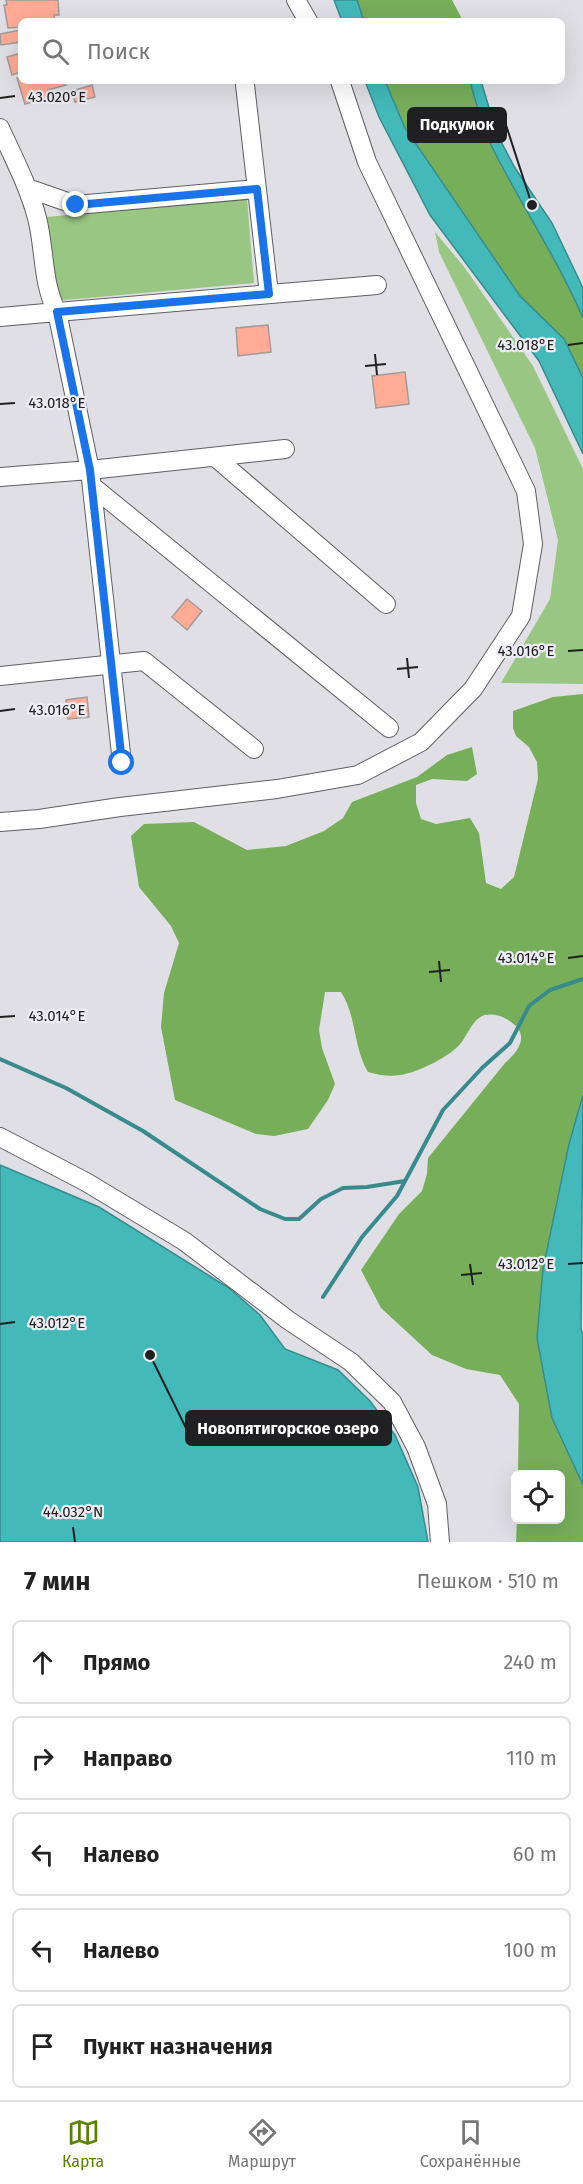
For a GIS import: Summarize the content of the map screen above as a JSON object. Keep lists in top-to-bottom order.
{
  "places": ["Подкумок", "Новопятигорское озеро"],
  "page": {
    "search": "Поиск",
    "heading": ["7 мин", "Пешком · 510 m"],
    "list": [
      ["Прямо", "240 m"],
      ["Направо", "110 m"],
      ["Налево", "60 m"],
      ["Налево", "100 m"],
      "Пункт назначения"
    ],
    "nav": ["Карта", "Маршрут", "Сохранённые"]
  },
  "coordinates": [
    "43.020°E",
    "43.018°E",
    "43.016°E",
    "43.014°E",
    "43.012°E",
    "44.032°N"
  ]
}
